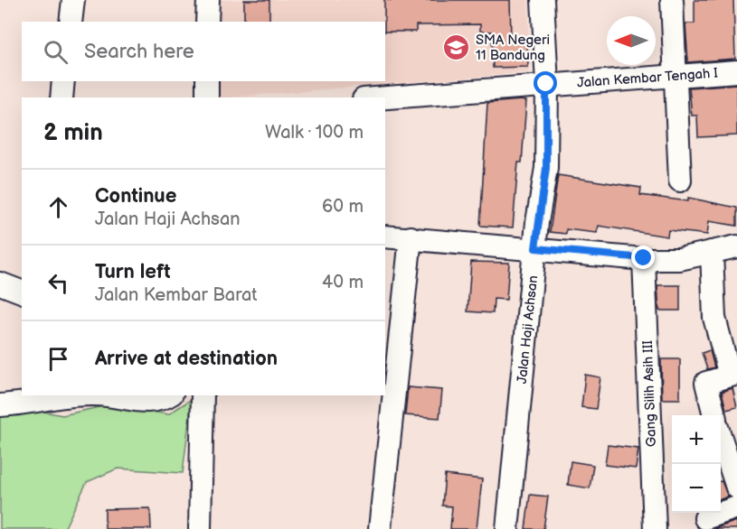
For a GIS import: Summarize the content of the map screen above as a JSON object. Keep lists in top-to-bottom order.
{
  "streets": {
    "street": ["Jalan Kembar Tengah I", "Jalan Haji Achsan", "Gang Silih Asih III"]
  },
  "crossings": [
    ["Jalan Kembar Tengah I", "Jalan Haji Achsan"]
  ],
  "places": {
    "school or university": ["SMA Negeri 11 Bandung"]
  },
  "north": "left",
  "page": {
    "search": "Search here",
    "heading": ["2 min", "Walk · 100 m"],
    "list": [
      ["Continue", "Jalan Haji Achsan", "60 m"],
      ["Turn left", "Jalan Kembar Barat", "40 m"],
      "Arrive at destination"
    ],
    "map_buttons": ["+", "−"]
  }
}
